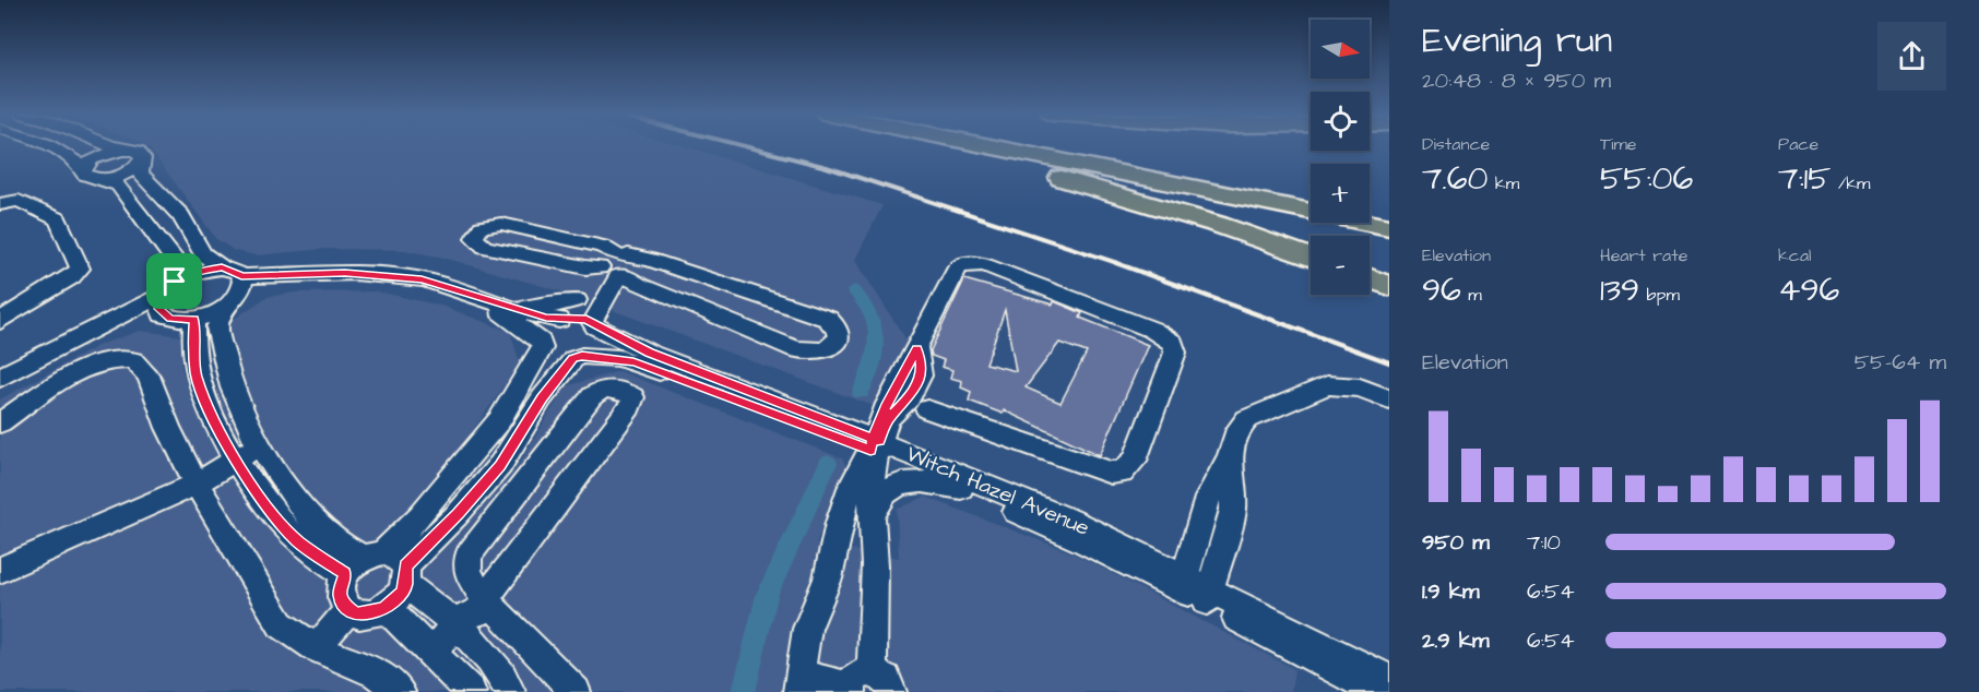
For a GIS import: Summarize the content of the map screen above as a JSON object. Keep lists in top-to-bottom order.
{
  "streets": {
    "street": ["Witch Hazel Avenue"]
  },
  "north": "right",
  "page": {
    "heading": ["Evening run", "20:48 · 8 × 950 m"],
    "map_buttons": ["+", "−"],
    "stats": [
      ["Distance", "7.60 km"],
      ["Time", "55:06"],
      ["Pace", "7:15 /km"],
      ["Elevation", "96 m"],
      ["Heart rate", "139 bpm"],
      ["kcal", "496"]
    ],
    "chart": ["Elevation", "55–64 m"],
    "list": [
      {
        "name": "950 m",
        "note": "7:10"
      },
      {
        "name": "1.9 km",
        "note": "6:54"
      },
      {
        "name": "2.9 km",
        "note": "6:54"
      }
    ]
  }
}
